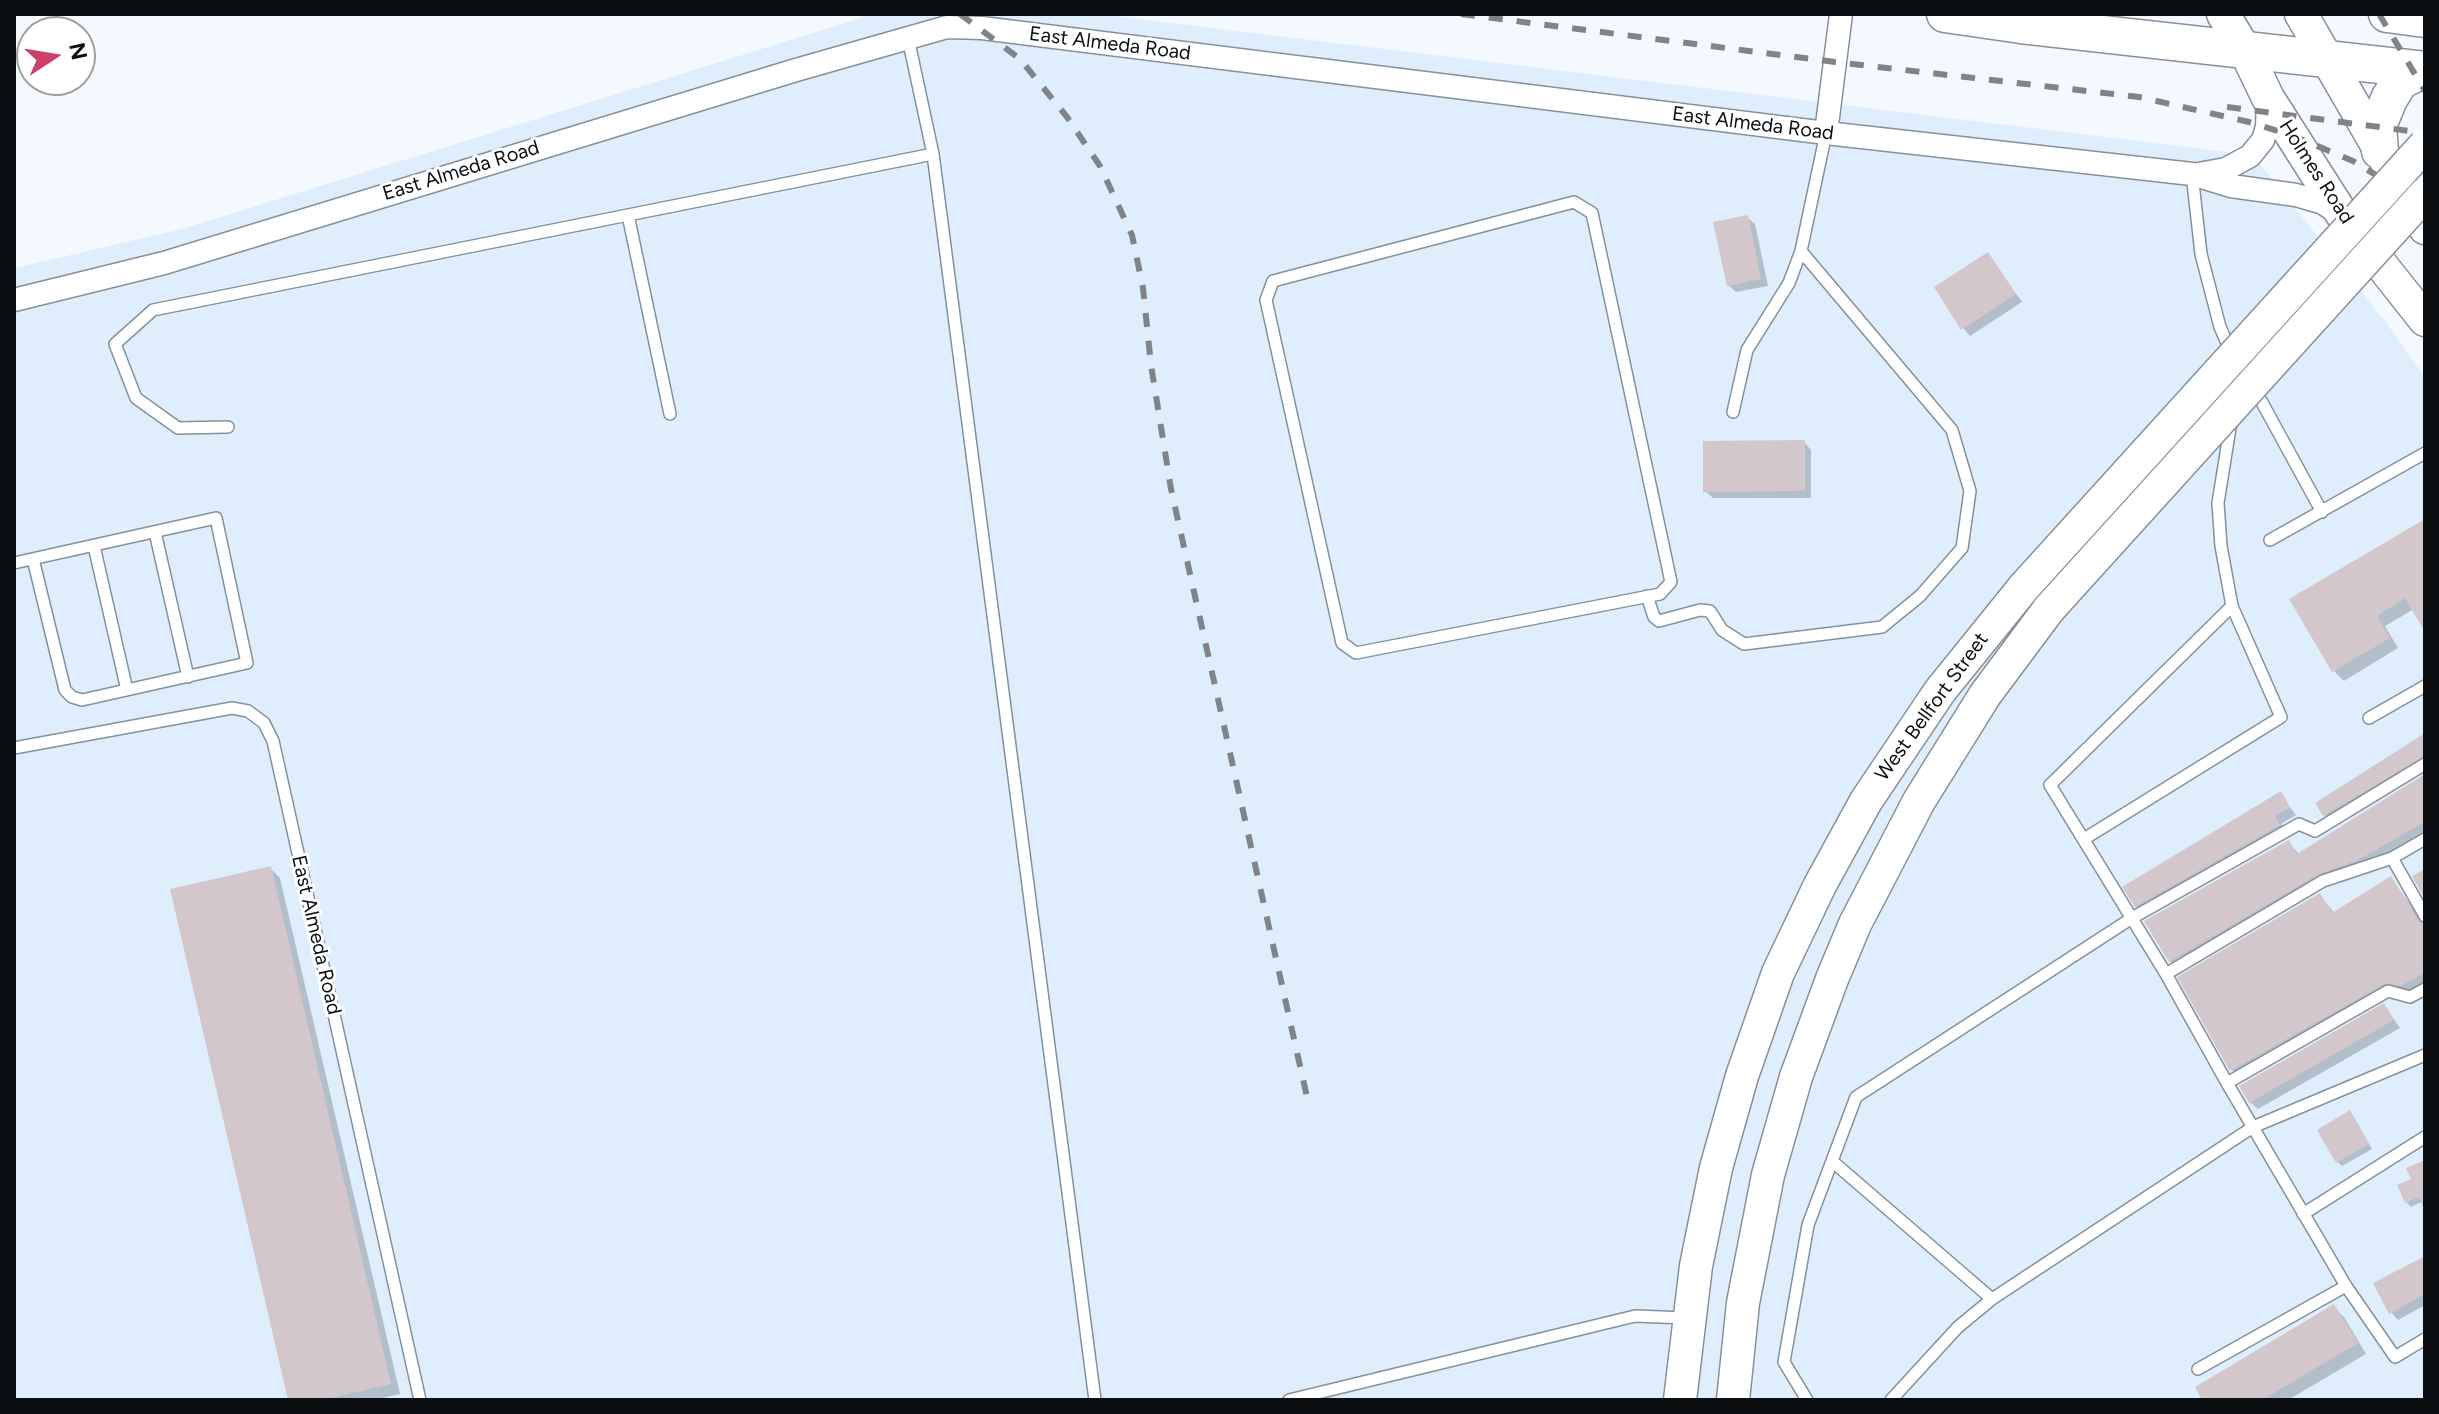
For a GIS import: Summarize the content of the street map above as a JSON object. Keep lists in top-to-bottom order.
{
  "streets": {
    "main road": ["Holmes Road", "West Bellfort Street"],
    "street": ["East Almeda Road"]
  },
  "crossings": [
    ["East Almeda Road", "Holmes Road"]
  ],
  "north": "right"
}
